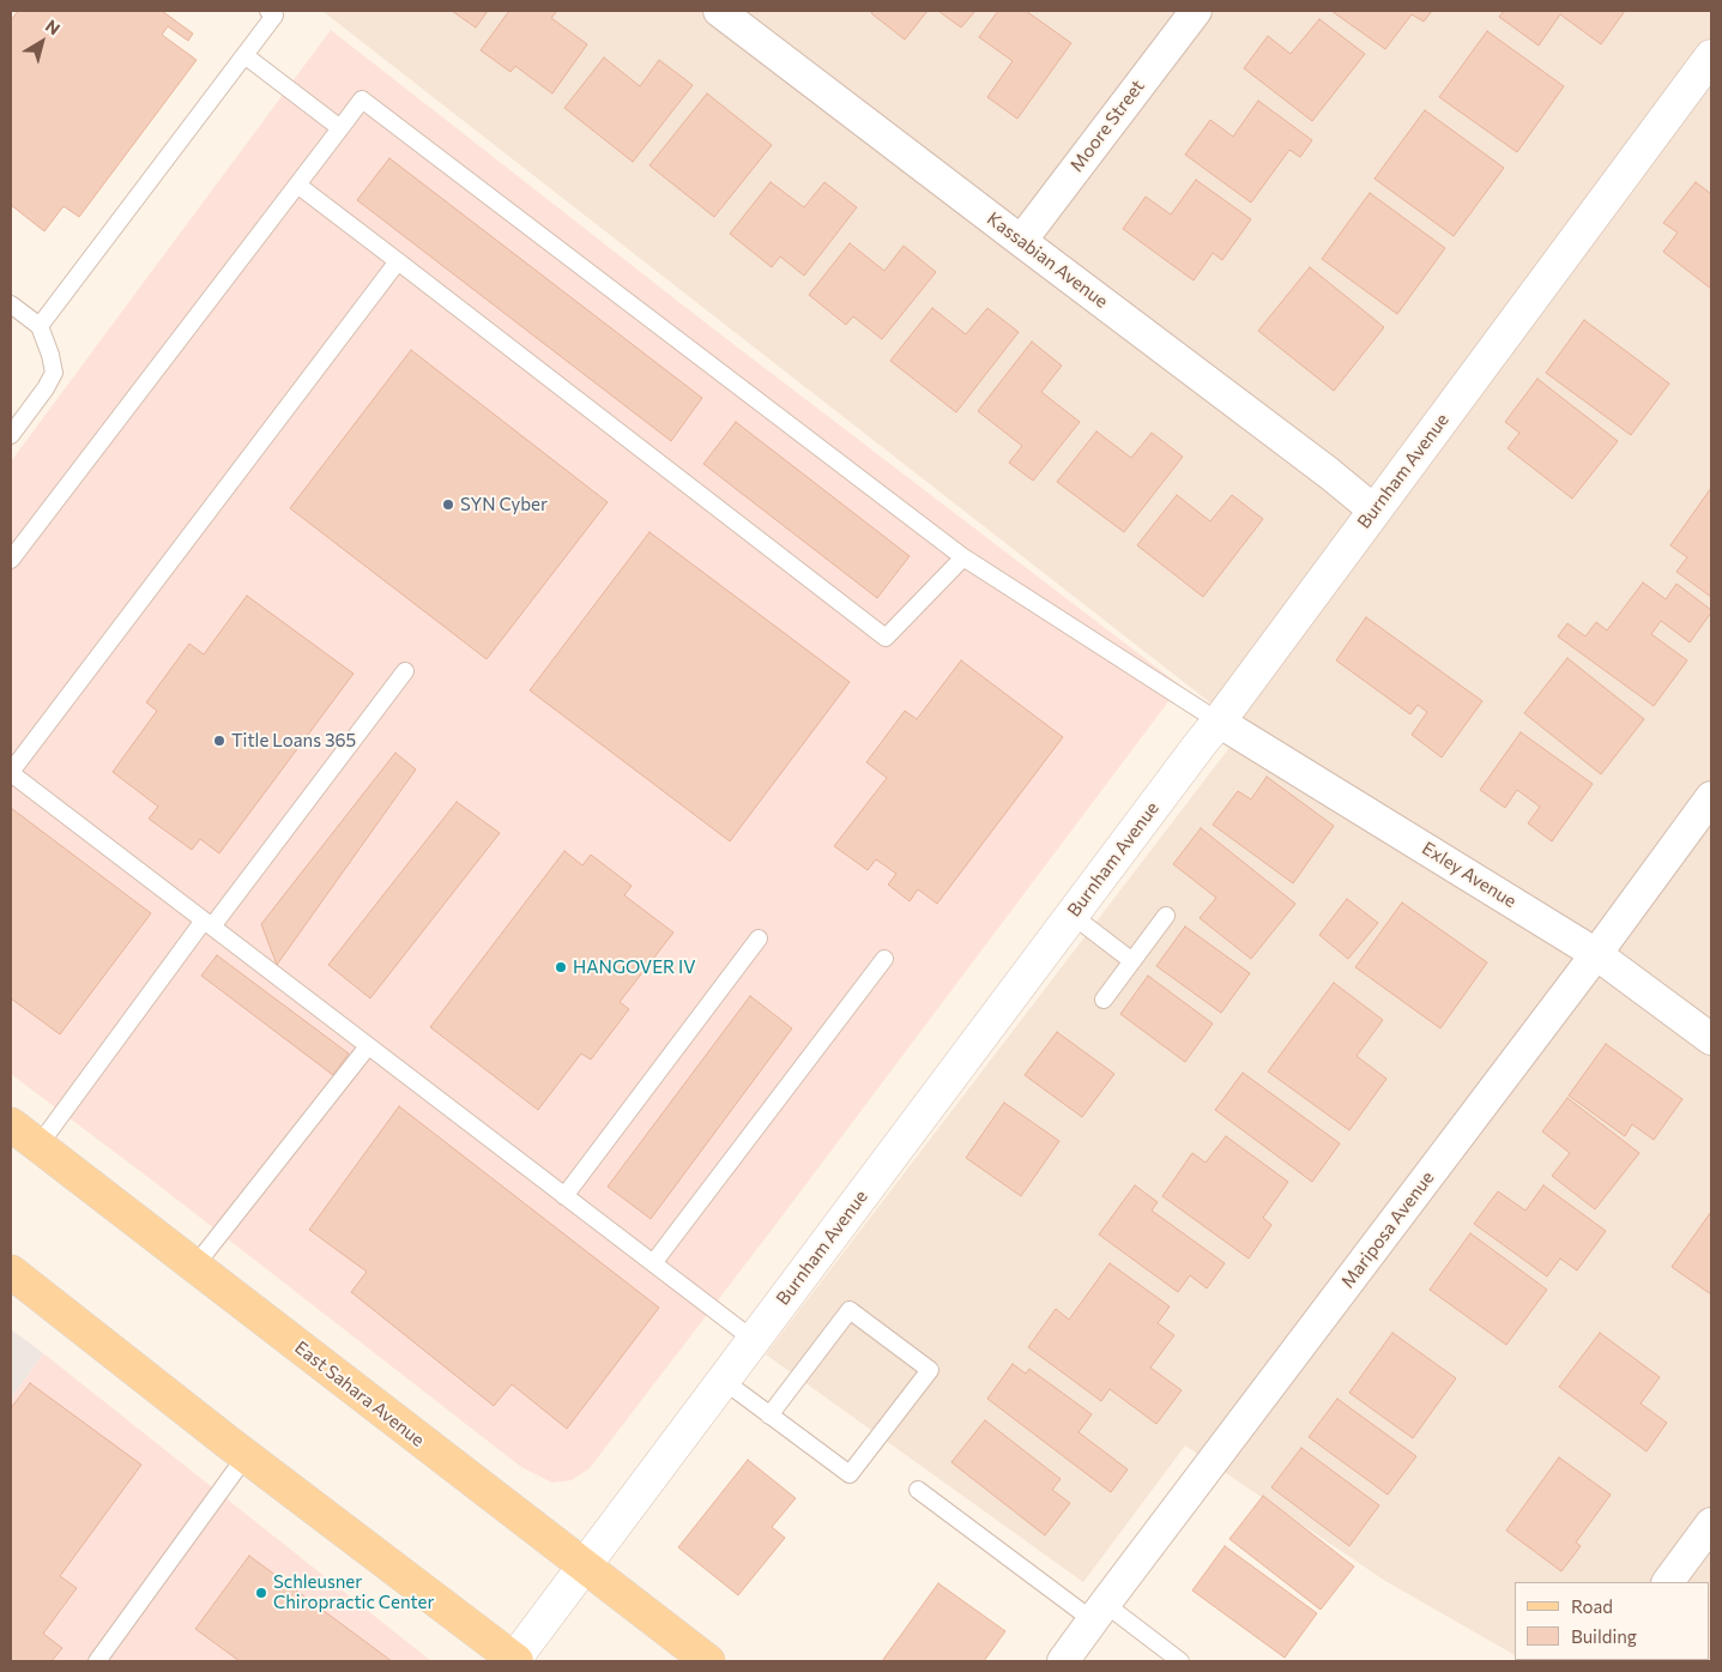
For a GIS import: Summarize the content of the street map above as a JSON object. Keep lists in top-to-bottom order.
{
  "streets": {
    "main road": ["East Sahara Avenue"],
    "street": [
      "Moore Street",
      "Kassabian Avenue",
      "Burnham Avenue",
      "Exley Avenue",
      "Mariposa Avenue"
    ]
  },
  "crossings": [
    ["Moore Street", "Kassabian Avenue"],
    ["Kassabian Avenue", "Burnham Avenue"],
    ["Burnham Avenue", "Exley Avenue"],
    ["Burnham Avenue", "East Sahara Avenue"],
    ["Exley Avenue", "Mariposa Avenue"]
  ],
  "places": [
    "SYN Cyber",
    "Title Loans 365",
    "HANGOVER IV",
    "Schleusner Chiropractic Center"
  ],
  "legend": ["Road", "Building"],
  "north": "top right"
}
